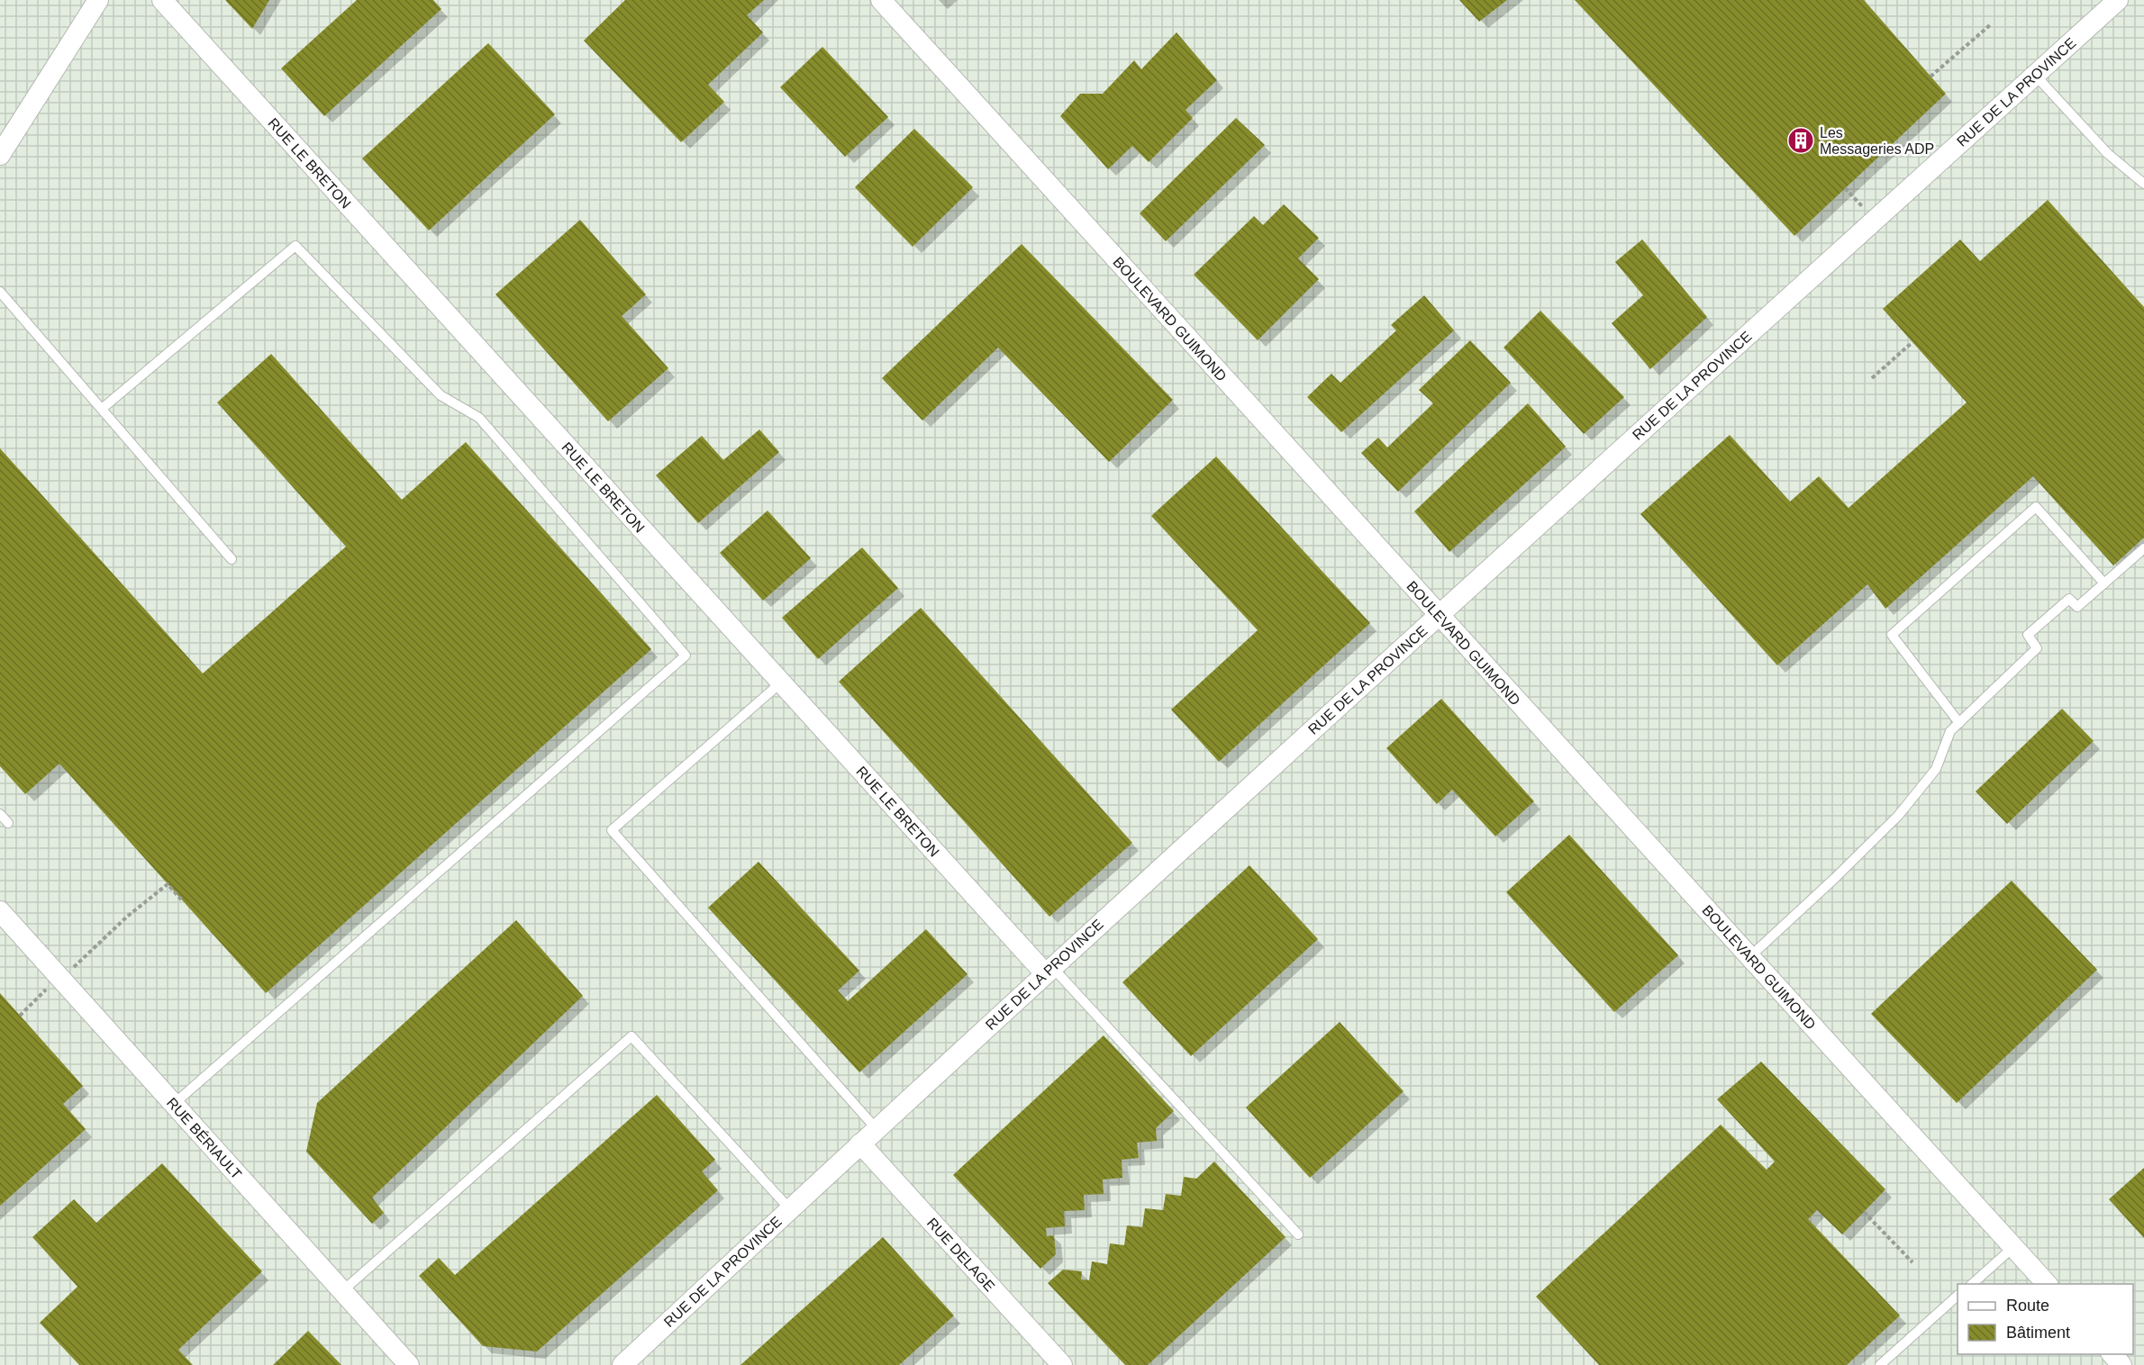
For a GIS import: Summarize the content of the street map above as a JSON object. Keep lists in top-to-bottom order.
{
  "streets": {
    "street": [
      "RUE DE LA PROVINCE",
      "RUE LE BRETON",
      "BOULEVARD GUIMOND",
      "RUE BÉRIAULT",
      "RUE DELAGE"
    ]
  },
  "crossings": [
    ["RUE DE LA PROVINCE", "RUE LE BRETON"],
    ["RUE DE LA PROVINCE", "BOULEVARD GUIMOND"],
    ["RUE DE LA PROVINCE", "RUE DELAGE"]
  ],
  "places": {
    "building": ["Les Messageries ADP"]
  },
  "legend": ["Route", "Bâtiment"]
}
